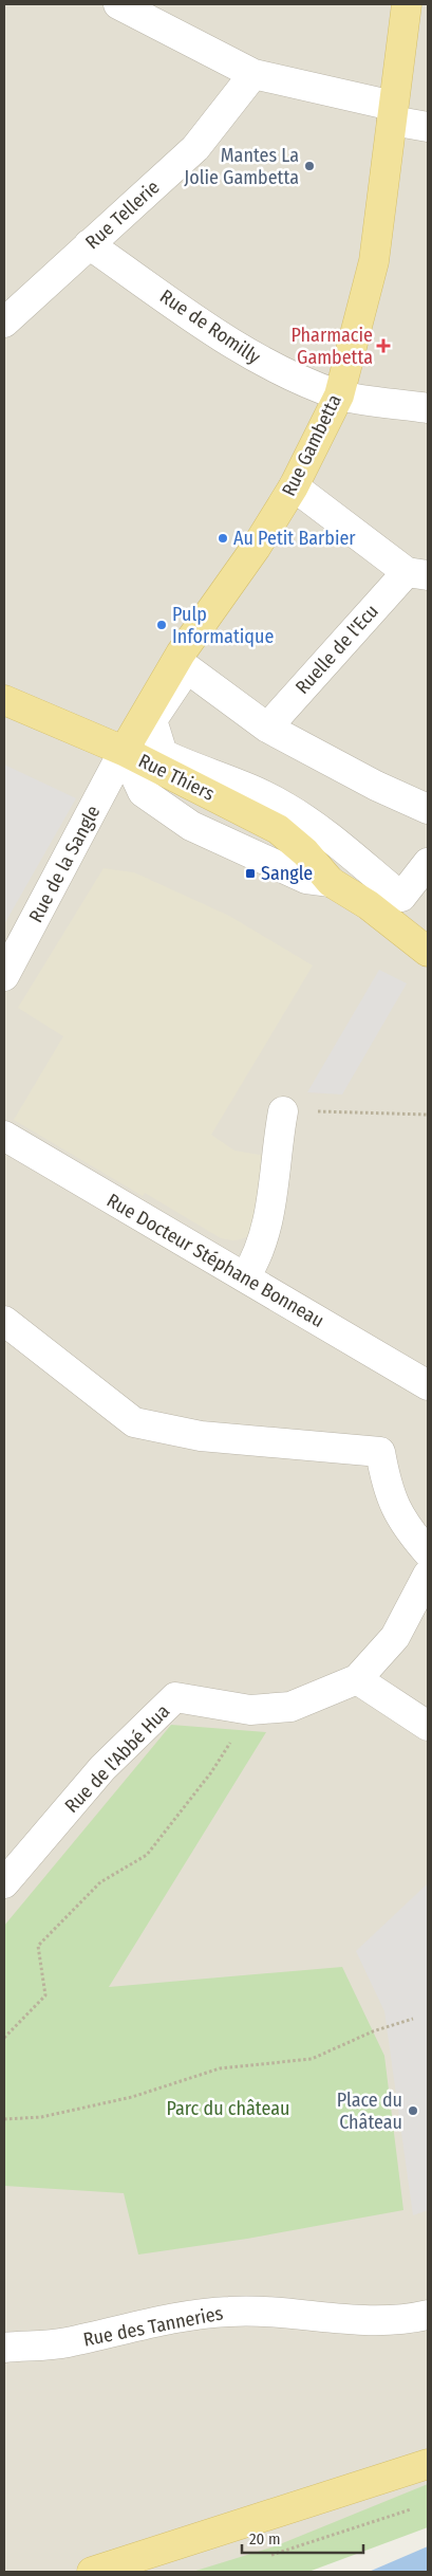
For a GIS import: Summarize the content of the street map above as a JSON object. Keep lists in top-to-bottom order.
{
  "streets": {
    "main road": ["Rue Gambetta", "Rue Thiers"],
    "street": [
      "Rue Tellerie",
      "Rue de Romilly",
      "Ruelle de l'Ecu",
      "Rue de la Sangle",
      "Rue Docteur Stéphane Bonneau",
      "Rue de l'Abbé Hua",
      "Rue des Tanneries"
    ]
  },
  "crossings": [
    ["Rue Tellerie", "Rue de Romilly"],
    ["Rue de Romilly", "Rue Gambetta"],
    ["Rue Gambetta", "Rue Thiers"],
    ["Rue Gambetta", "Rue de la Sangle"],
    ["Rue Thiers", "Rue de la Sangle"]
  ],
  "parks": ["Parc du château"],
  "places": {
    "other": [
      "Mantes La Jolie Gambetta",
      "Au Petit Barbier",
      "Pulp Informatique",
      "Place du Château"
    ],
    "health": ["Pharmacie Gambetta"],
    "transit": ["Sangle"]
  },
  "scale_bar": "20 m"
}
